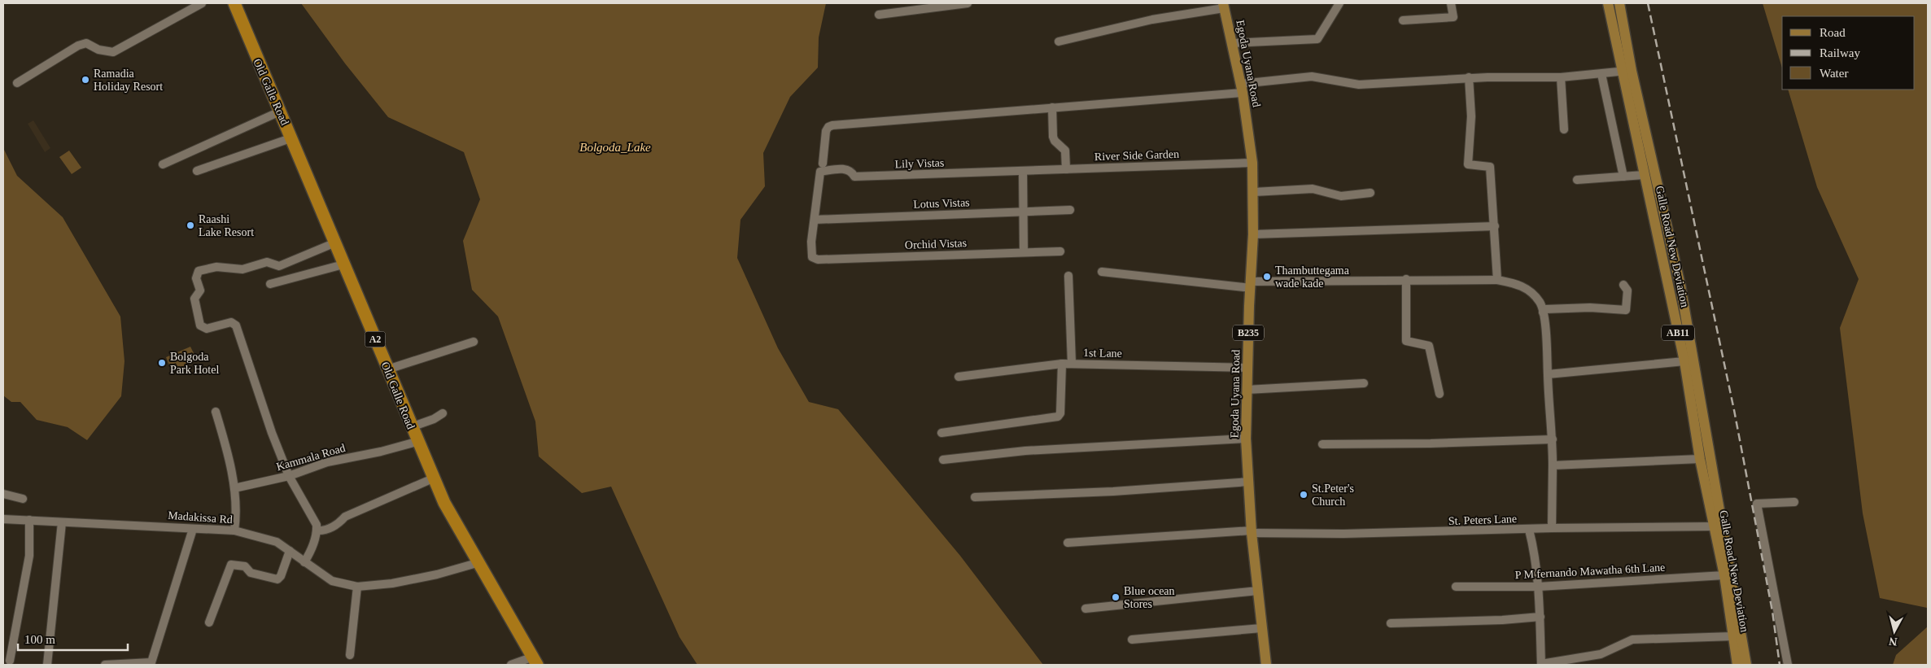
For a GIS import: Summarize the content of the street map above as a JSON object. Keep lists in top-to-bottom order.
{
  "streets": {
    "highway": ["Old Galle Road", "A2"],
    "main road": [
      "Egoda Uyana Road",
      "Galle Road New Deviation",
      "B235",
      "AB11"
    ],
    "street": [
      "River Side Garden",
      "Lily Vistas",
      "Lotus Vistas",
      "Orchid Vistas",
      "1st Lane",
      "Kammala Road",
      "Madakissa Rd",
      "St. Peters Lane",
      "P M fernando Mawatha 6th Lane"
    ]
  },
  "crossings": [
    ["Egoda Uyana Road", "River Side Garden"],
    ["Egoda Uyana Road", "1st Lane"],
    ["Egoda Uyana Road", "St. Peters Lane"],
    ["Old Galle Road", "Kammala Road"],
    ["Old Galle Road", "Madakissa Rd"],
    ["River Side Garden", "Lily Vistas"],
    ["Lotus Vistas", "Orchid Vistas"],
    ["Galle Road New Deviation", "St. Peters Lane"],
    ["Galle Road New Deviation", "P M fernando Mawatha 6th Lane"]
  ],
  "water": ["Bolgoda_Lake"],
  "places": [
    "Ramadia Holiday Resort",
    "Raashi Lake Resort",
    "Thambuttegama wade kade",
    "Bolgoda Park Hotel",
    "St.Peter's Church",
    "Blue ocean Stores"
  ],
  "legend": ["Road", "Railway", "Water"],
  "scale_bar": "100 m",
  "north": "bottom"
}
